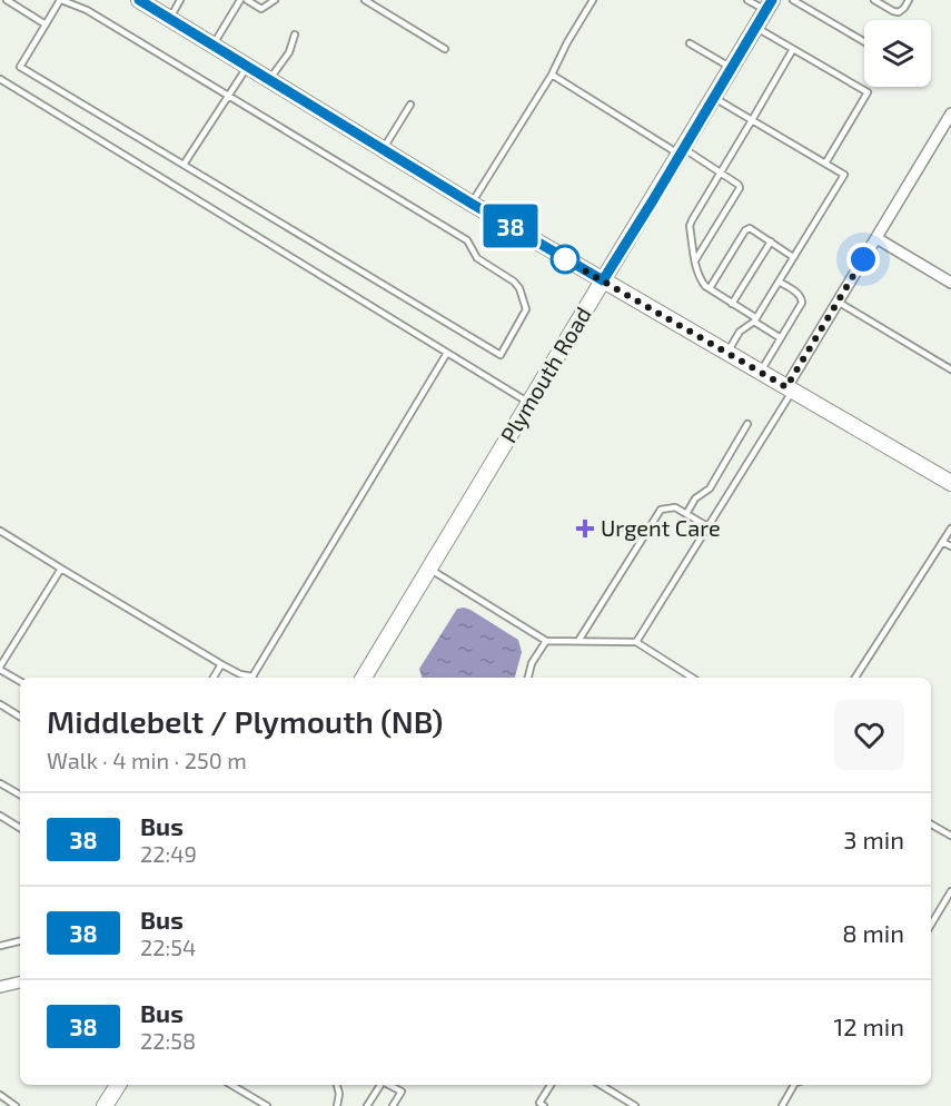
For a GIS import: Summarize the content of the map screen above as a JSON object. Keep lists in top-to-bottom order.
{
  "streets": {
    "main road": ["Plymouth Road"]
  },
  "places": {
    "health": ["Urgent Care"]
  },
  "lines": ["bus line 38"],
  "page": {
    "on_map": "38",
    "heading": ["Middlebelt / Plymouth (NB)", "Walk · 4 min · 250 m"],
    "list": [
      {
        "mark": "38",
        "name": "Bus",
        "note": "22:49",
        "value": "3 min"
      },
      {
        "mark": "38",
        "name": "Bus",
        "note": "22:54",
        "value": "8 min"
      },
      {
        "mark": "38",
        "name": "Bus",
        "note": "22:58",
        "value": "12 min"
      }
    ]
  }
}
